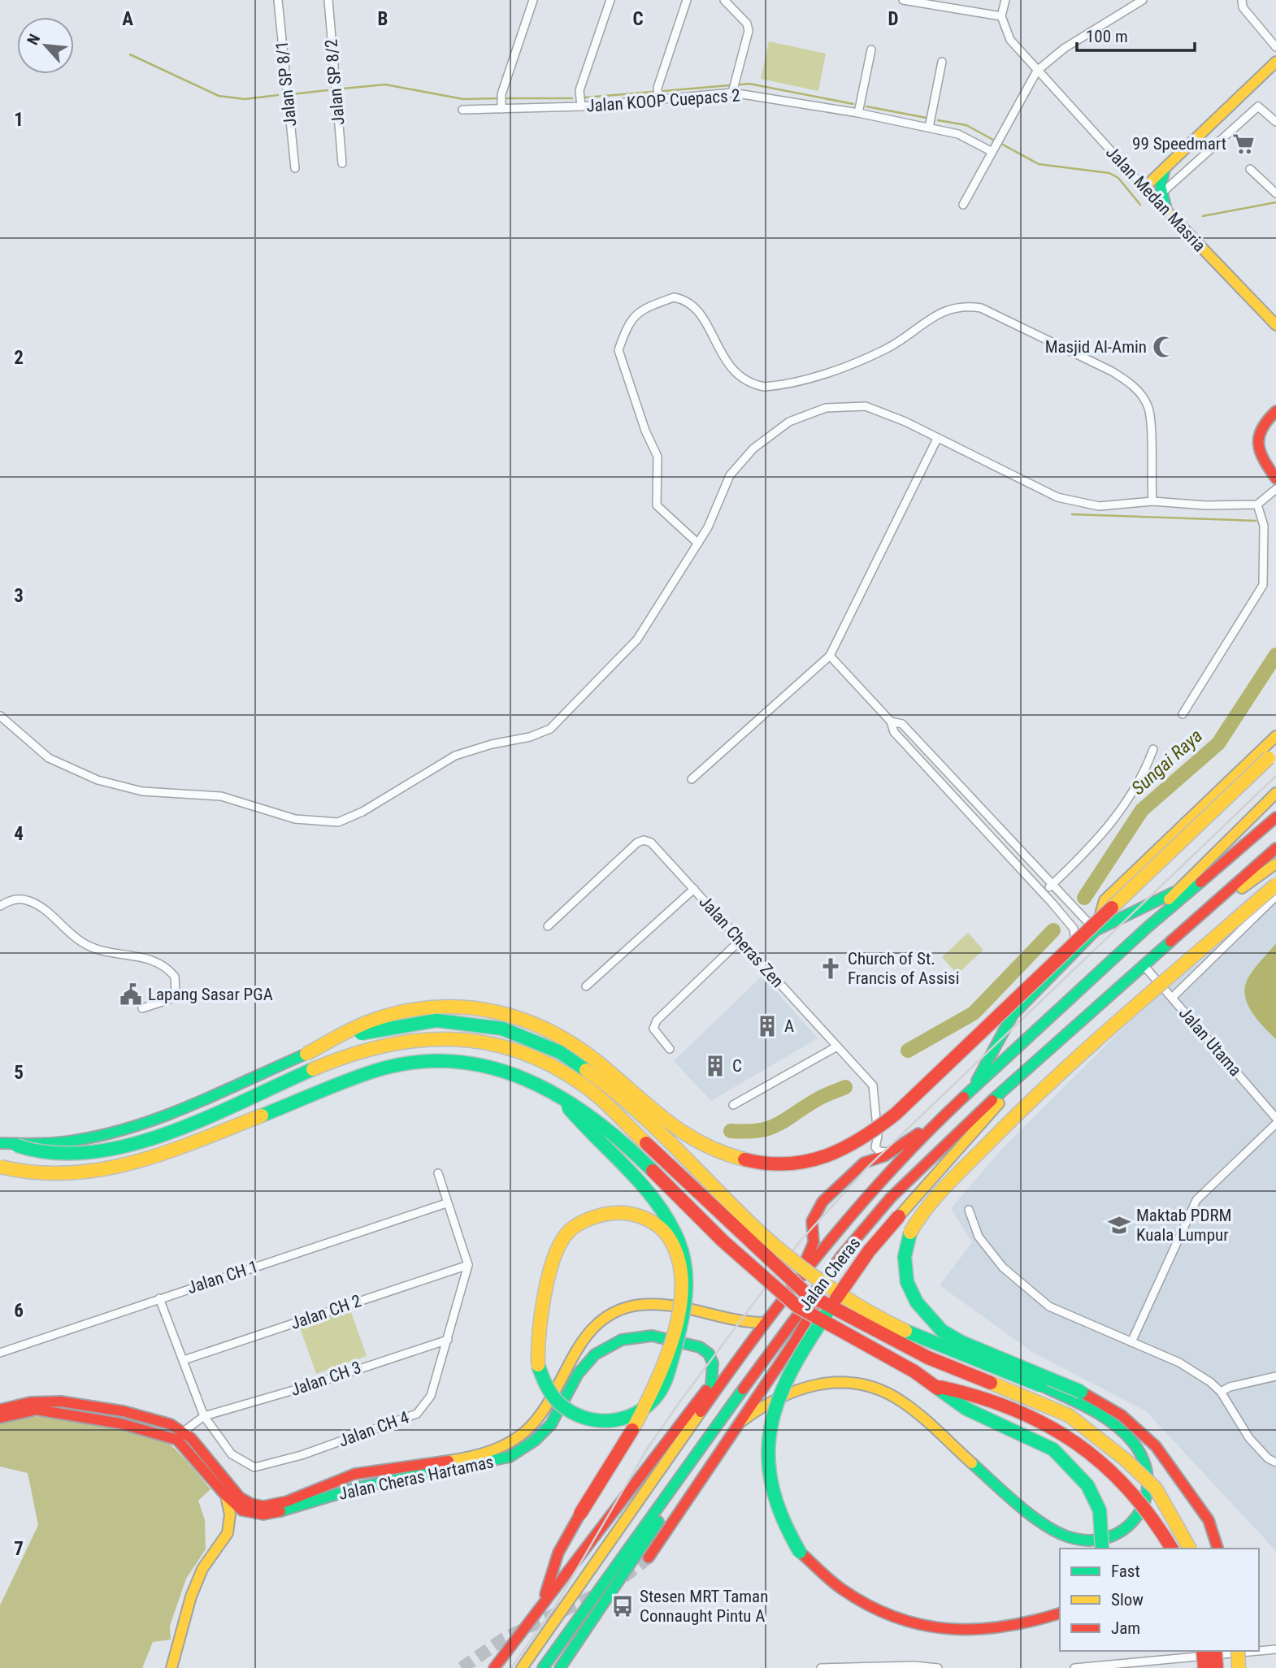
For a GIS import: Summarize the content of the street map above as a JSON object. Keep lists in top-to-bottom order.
{
  "streets": {
    "main road": ["Jalan Medan Masria", "Jalan Cheras", "Jalan Cheras Hartamas"],
    "street": [
      "Jalan SP 8/2",
      "Jalan SP 8/1",
      "Jalan KOOP Cuepacs 2",
      "Jalan Cheras Zen",
      "Jalan Utama",
      "Jalan CH 1",
      "Jalan CH 2",
      "Jalan CH 3",
      "Jalan CH 4"
    ]
  },
  "crossings": [
    ["Jalan Utama", "Jalan Cheras"],
    ["Jalan Cheras", "Jalan Cheras Hartamas"],
    ["Jalan CH 1", "Jalan CH 4"],
    ["Jalan CH 2", "Jalan CH 4"],
    ["Jalan CH 3", "Jalan CH 4"],
    ["Jalan CH 3", "Jalan Cheras Hartamas"]
  ],
  "water": ["Sungai Raya"],
  "places": {
    "supermarket": ["99 Speedmart"],
    "mosque": ["Masjid Al-Amin"],
    "church": ["Church of St. Francis of Assisi"],
    "public building": ["Lapang Sasar PGA"],
    "building": ["A", "C"],
    "school or university": ["Maktab PDRM Kuala Lumpur"],
    "bus stop": ["Stesen MRT Taman Connaught Pintu A"]
  },
  "legend": ["Fast", "Slow", "Jam"],
  "scale_bar": "100 m",
  "north": "top left",
  "grid": {
    "columns": [
      "A",
      "B",
      "C",
      "D"
    ],
    "rows": [
      "1",
      "2",
      "3",
      "4",
      "5",
      "6",
      "7"
    ]
  }
}
